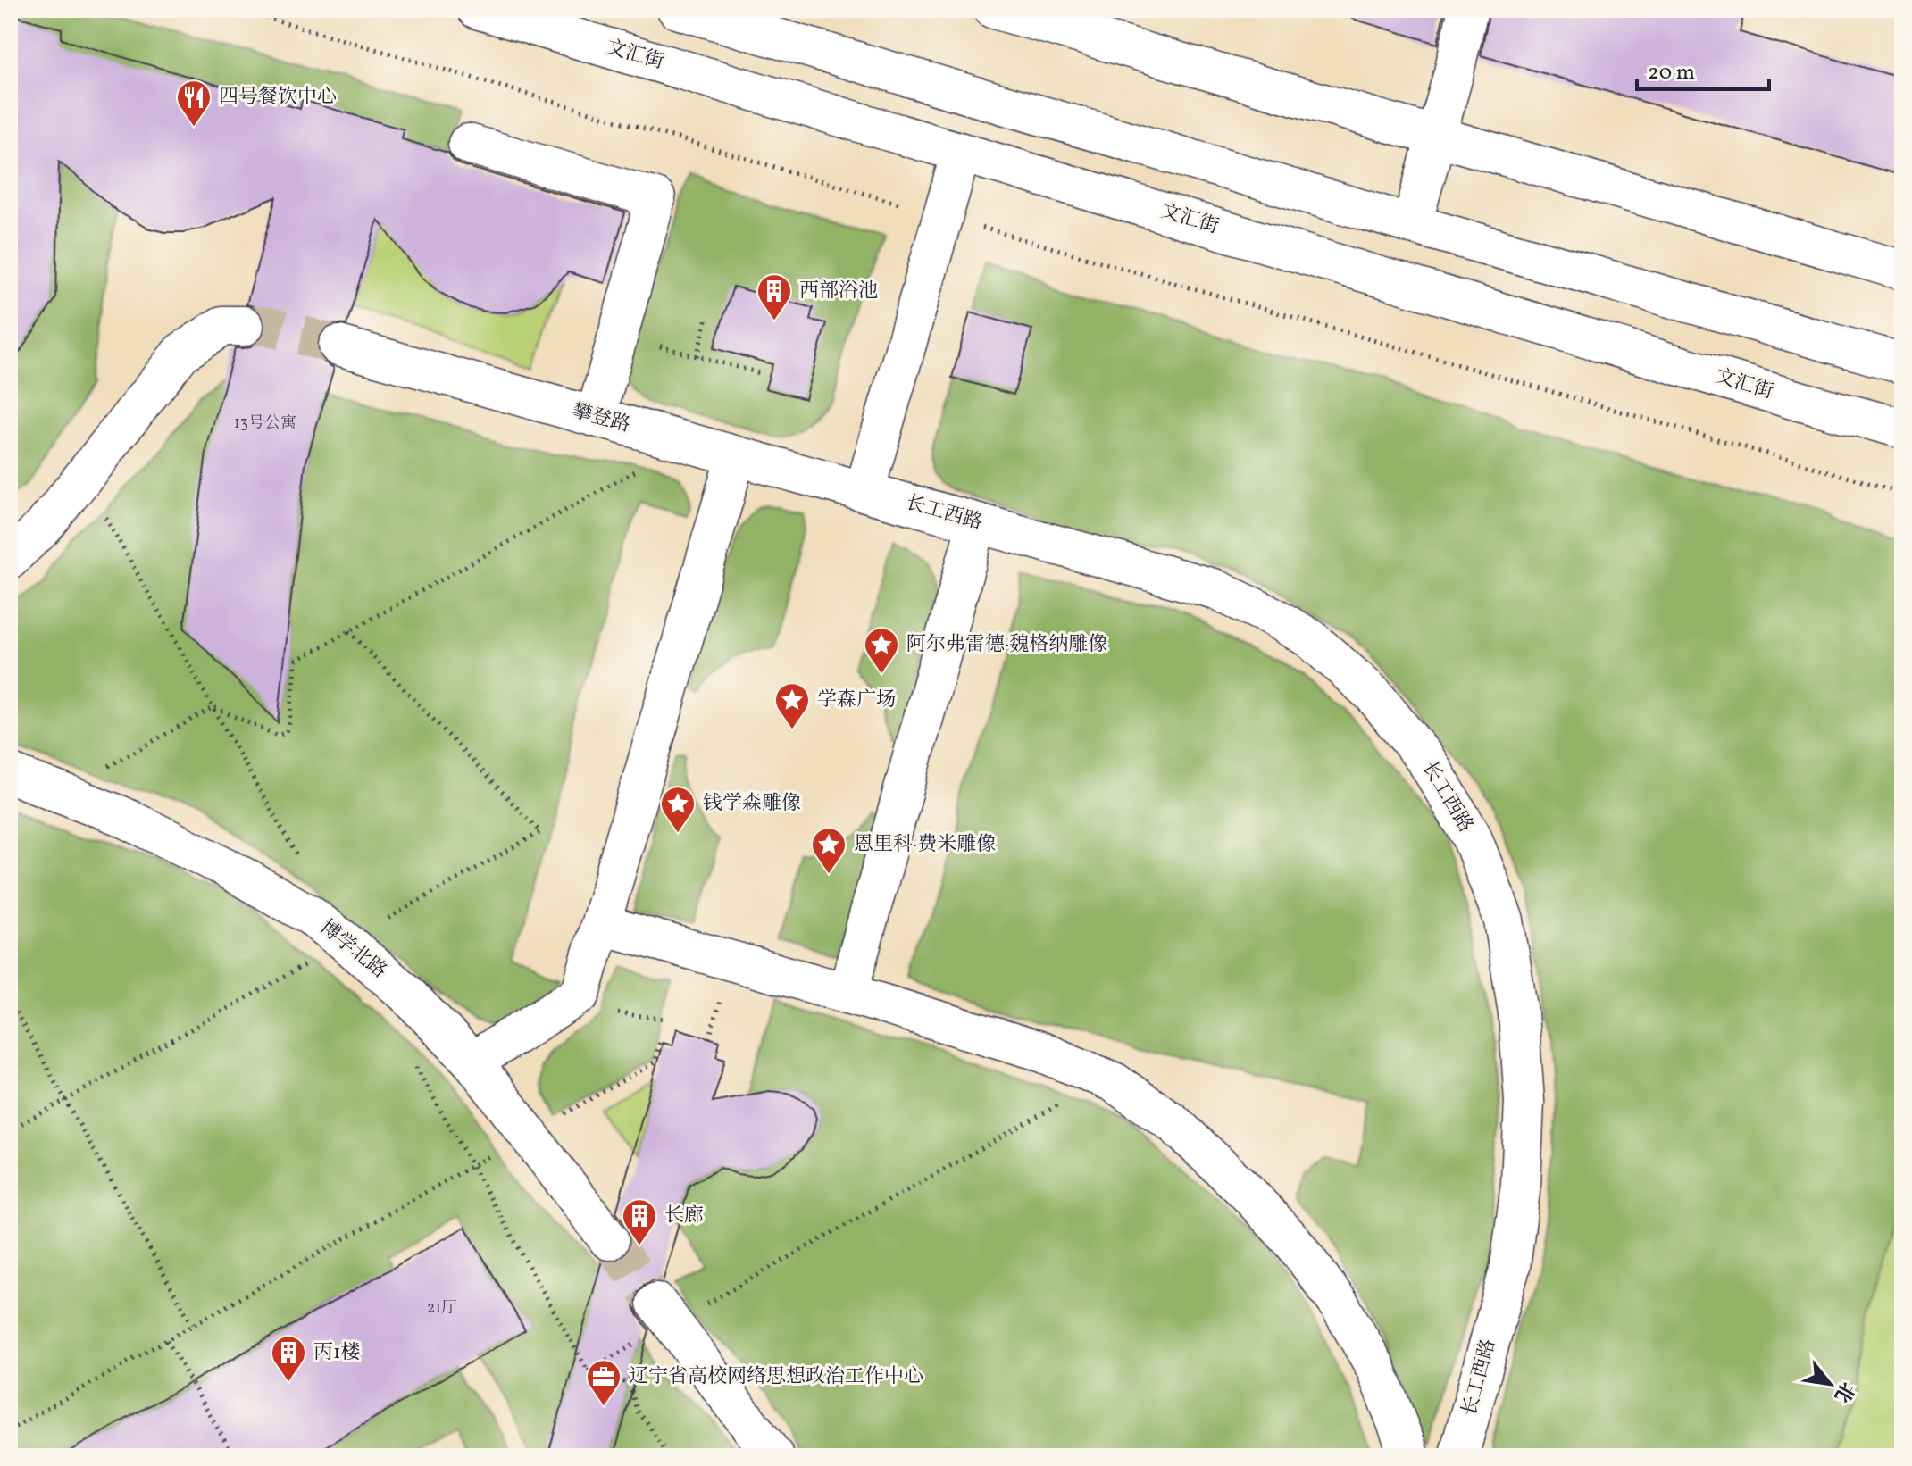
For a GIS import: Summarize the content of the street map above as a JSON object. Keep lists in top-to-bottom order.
{
  "streets": {
    "street": [
      "文汇街",
      "攀登路",
      "长工西路",
      "博学北路"
    ]
  },
  "crossings": [
    ["攀登路", "长工西路"]
  ],
  "places": {
    "restaurant": ["四号餐饮中心"],
    "building": ["西部浴池", "长廊", "丙1楼"],
    "place": [
      "阿尔弗雷德·魏格纳雕像",
      "学森广场",
      "钱学森雕像",
      "恩里科·费米雕像"
    ],
    "office": ["辽宁省高校网络思想政治工作中心"]
  },
  "house_numbers": ["13号公寓", "21厅"],
  "scale_bar": "20 m",
  "north": "bottom right"
}
